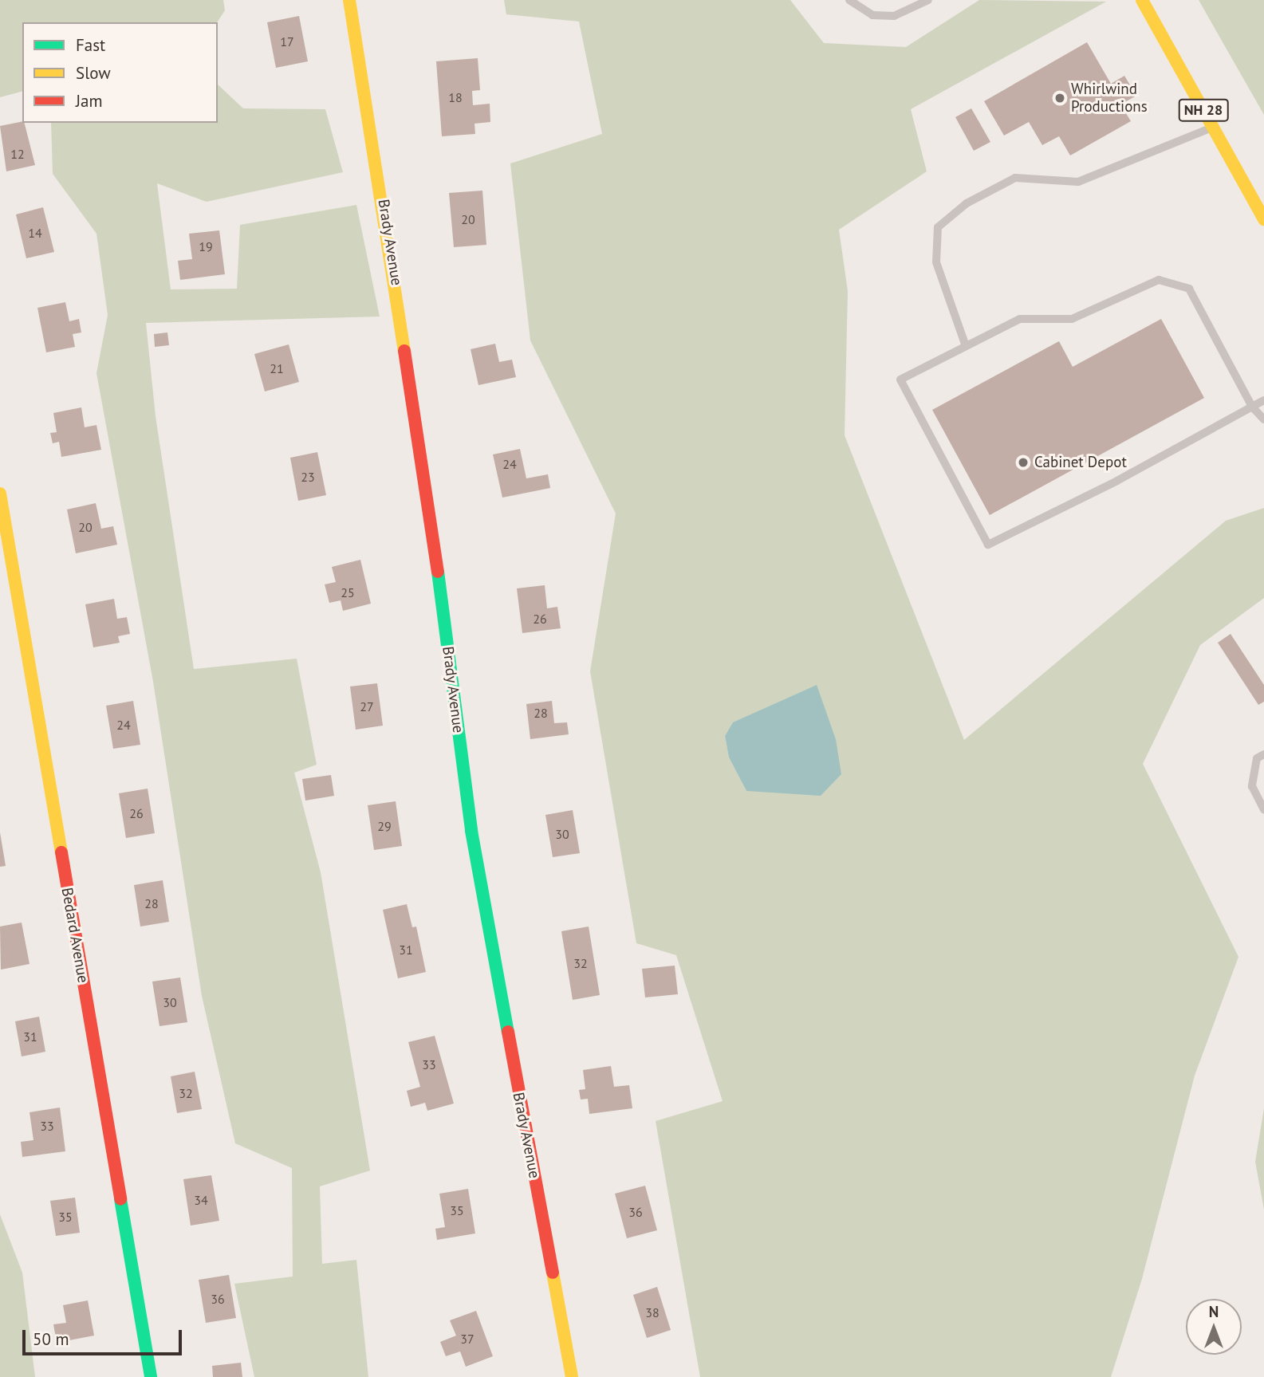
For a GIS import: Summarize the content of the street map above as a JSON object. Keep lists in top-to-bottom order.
{
  "streets": {
    "street": ["NH 28", "Brady Avenue", "Bedard Avenue"]
  },
  "places": ["Whirlwind Productions", "Cabinet Depot"],
  "house_numbers": [
    "17",
    "18",
    "12",
    "20",
    "14",
    "19",
    "21",
    "24",
    "23",
    "20",
    "25",
    "26",
    "27",
    "28",
    "24",
    "26",
    "29",
    "30",
    "28",
    "31",
    "32",
    "30",
    "31",
    "33",
    "32",
    "33",
    "34",
    "35",
    "36",
    "35",
    "36",
    "38",
    "37"
  ],
  "legend": ["Fast", "Slow", "Jam"],
  "scale_bar": "50 m",
  "north": "top"
}
